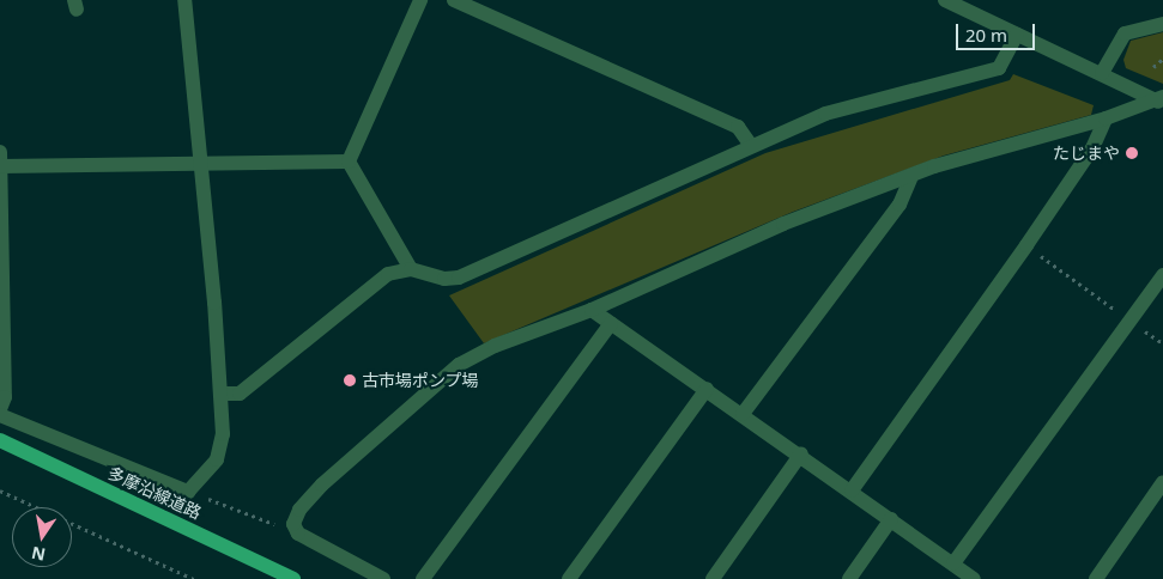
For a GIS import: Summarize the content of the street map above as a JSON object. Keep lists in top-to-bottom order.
{
  "streets": {
    "main road": ["多摩沿線道路"]
  },
  "places": ["たじまや", "古市場ポンプ場"],
  "scale_bar": "20 m",
  "north": "bottom"
}
